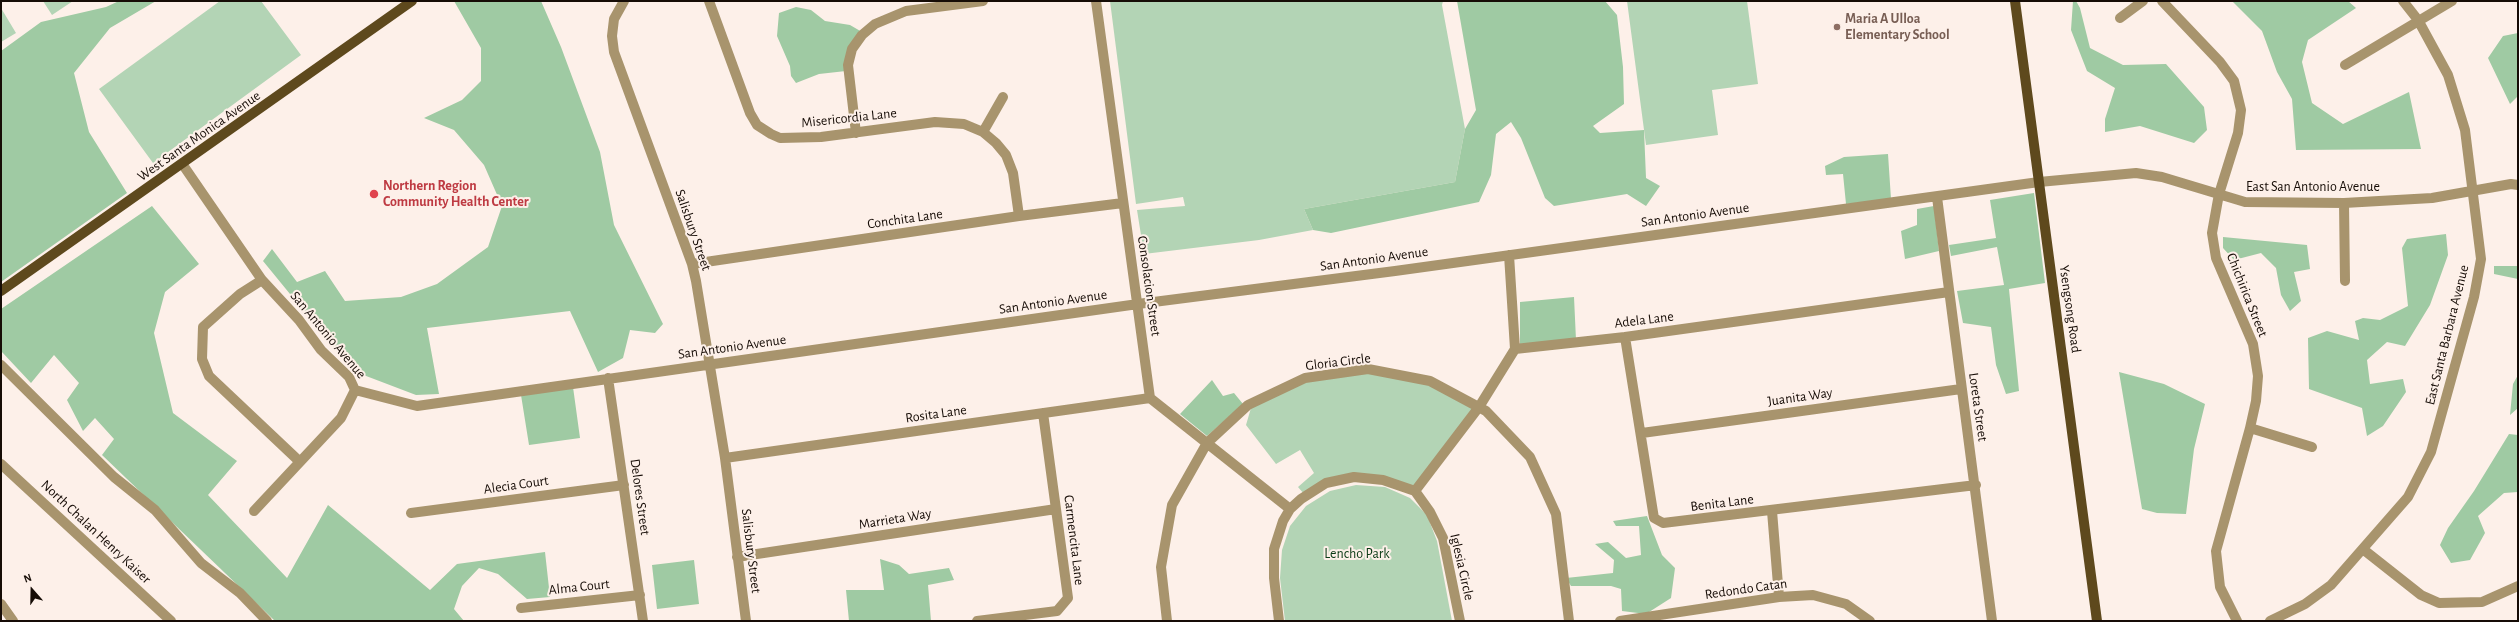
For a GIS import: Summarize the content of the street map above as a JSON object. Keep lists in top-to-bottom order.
{
  "streets": {
    "main road": ["West Santa Monica Avenue", "Ysengsong Road"],
    "street": [
      "Misericordia Lane",
      "East San Antonio Avenue",
      "San Antonio Avenue",
      "Conchita Lane",
      "Salisbury Street",
      "Consolacion Street",
      "Chichirica Street",
      "Adela Lane",
      "East Santa Barbara Avenue",
      "Gloria Circle",
      "Juanita Way",
      "Loreta Street",
      "Rosita Lane",
      "Alecia Court",
      "Delores Street",
      "Benita Lane",
      "Marrieta Way",
      "North Chalan Henry Kaiser",
      "Carmencita Lane",
      "Iglesia Circle",
      "Alma Court",
      "Redondo Catan"
    ]
  },
  "crossings": [
    ["Misericordia Lane", "Conchita Lane"],
    ["West Santa Monica Avenue", "San Antonio Avenue"],
    ["East San Antonio Avenue", "San Antonio Avenue"],
    ["East San Antonio Avenue", "Chichirica Street"],
    ["East San Antonio Avenue", "Ysengsong Road"],
    ["East San Antonio Avenue", "East Santa Barbara Avenue"],
    ["San Antonio Avenue", "Salisbury Street"],
    ["San Antonio Avenue", "Consolacion Street"],
    ["San Antonio Avenue", "Ysengsong Road"],
    ["San Antonio Avenue", "Loreta Street"],
    ["San Antonio Avenue", "Delores Street"],
    ["Conchita Lane", "Salisbury Street"],
    ["Conchita Lane", "Consolacion Street"],
    ["Salisbury Street", "Rosita Lane"],
    ["Salisbury Street", "Marrieta Way"],
    ["Consolacion Street", "Rosita Lane"],
    ["Adela Lane", "Loreta Street"],
    ["Adela Lane", "Benita Lane"],
    ["Juanita Way", "Loreta Street"],
    ["Juanita Way", "Benita Lane"],
    ["Loreta Street", "Benita Lane"],
    ["Rosita Lane", "Carmencita Lane"],
    ["Alecia Court", "Delores Street"],
    ["Delores Street", "Alma Court"],
    ["Marrieta Way", "Carmencita Lane"]
  ],
  "parks": ["Lencho Park"],
  "places": ["Maria A Ulloa Elementary School", "Northern Region Community Health Center"],
  "north": "top"
}
